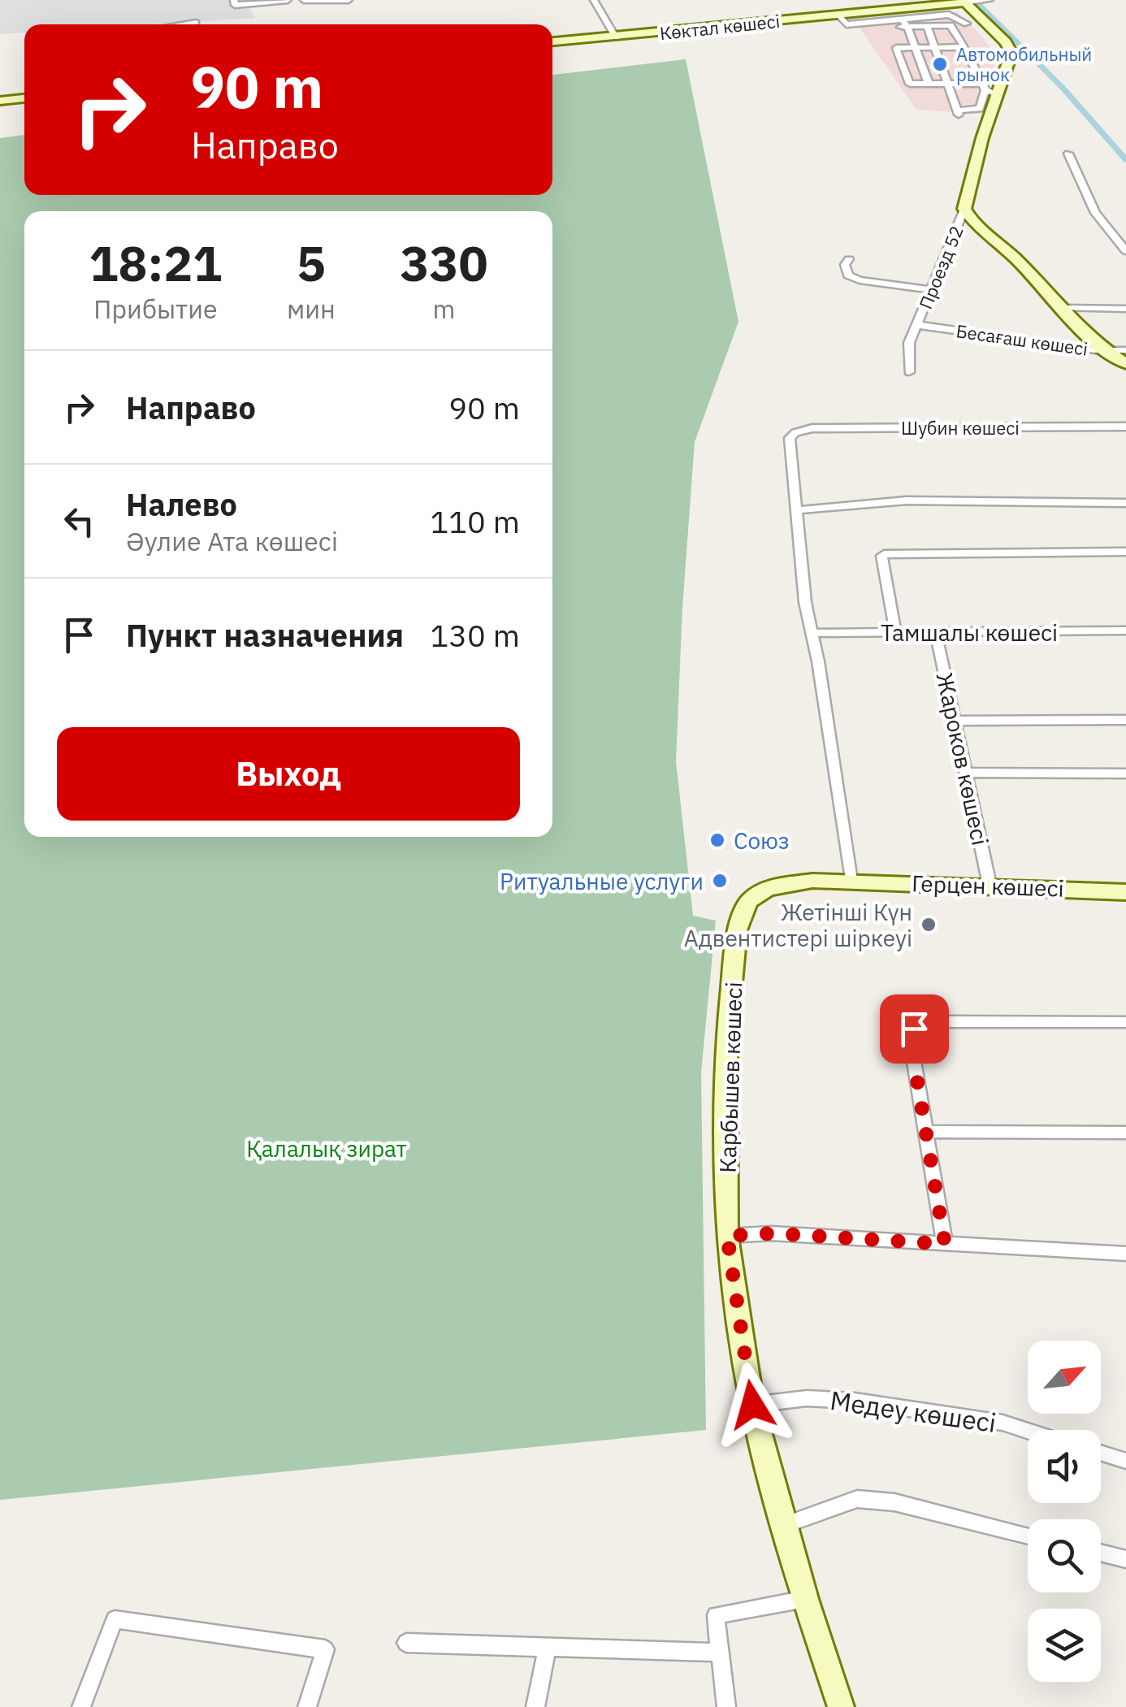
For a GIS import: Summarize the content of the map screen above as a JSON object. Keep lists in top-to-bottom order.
{
  "streets": {
    "street": [
      "Көктал көшесі",
      "Проезд 52",
      "Бесағаш көшесі",
      "Шубин көшесі",
      "Тамшалы көшесі",
      "Жароков көшесі",
      "Герцен көшесі",
      "Карбышев көшесі",
      "Медеу көшесі"
    ]
  },
  "crossings": [
    ["Проезд 52", "Бесағаш көшесі"],
    ["Тамшалы көшесі", "Жароков көшесі"],
    ["Жароков көшесі", "Герцен көшесі"],
    ["Герцен көшесі", "Карбышев көшесі"],
    ["Карбышев көшесі", "Медеу көшесі"]
  ],
  "parks": ["Қалалық зират"],
  "places": [
    "Автомобильный рынок",
    "Союз",
    "Ритуальные услуги",
    "Жетінші Күн Адвентистері шіркеуі"
  ],
  "north": "top right",
  "page": {
    "turn": ["90 m", "Направо"],
    "eta": [
      "18:21",
      "Прибытие",
      "5",
      "мин",
      "330",
      "m"
    ],
    "list": [
      {
        "name": "Направо",
        "value": "90 m"
      },
      {
        "name": "Налево",
        "note": "Әулие Ата көшесі",
        "value": "110 m"
      },
      {
        "name": "Пункт назначения",
        "value": "130 m"
      }
    ],
    "buttons": "Выход"
  }
}
